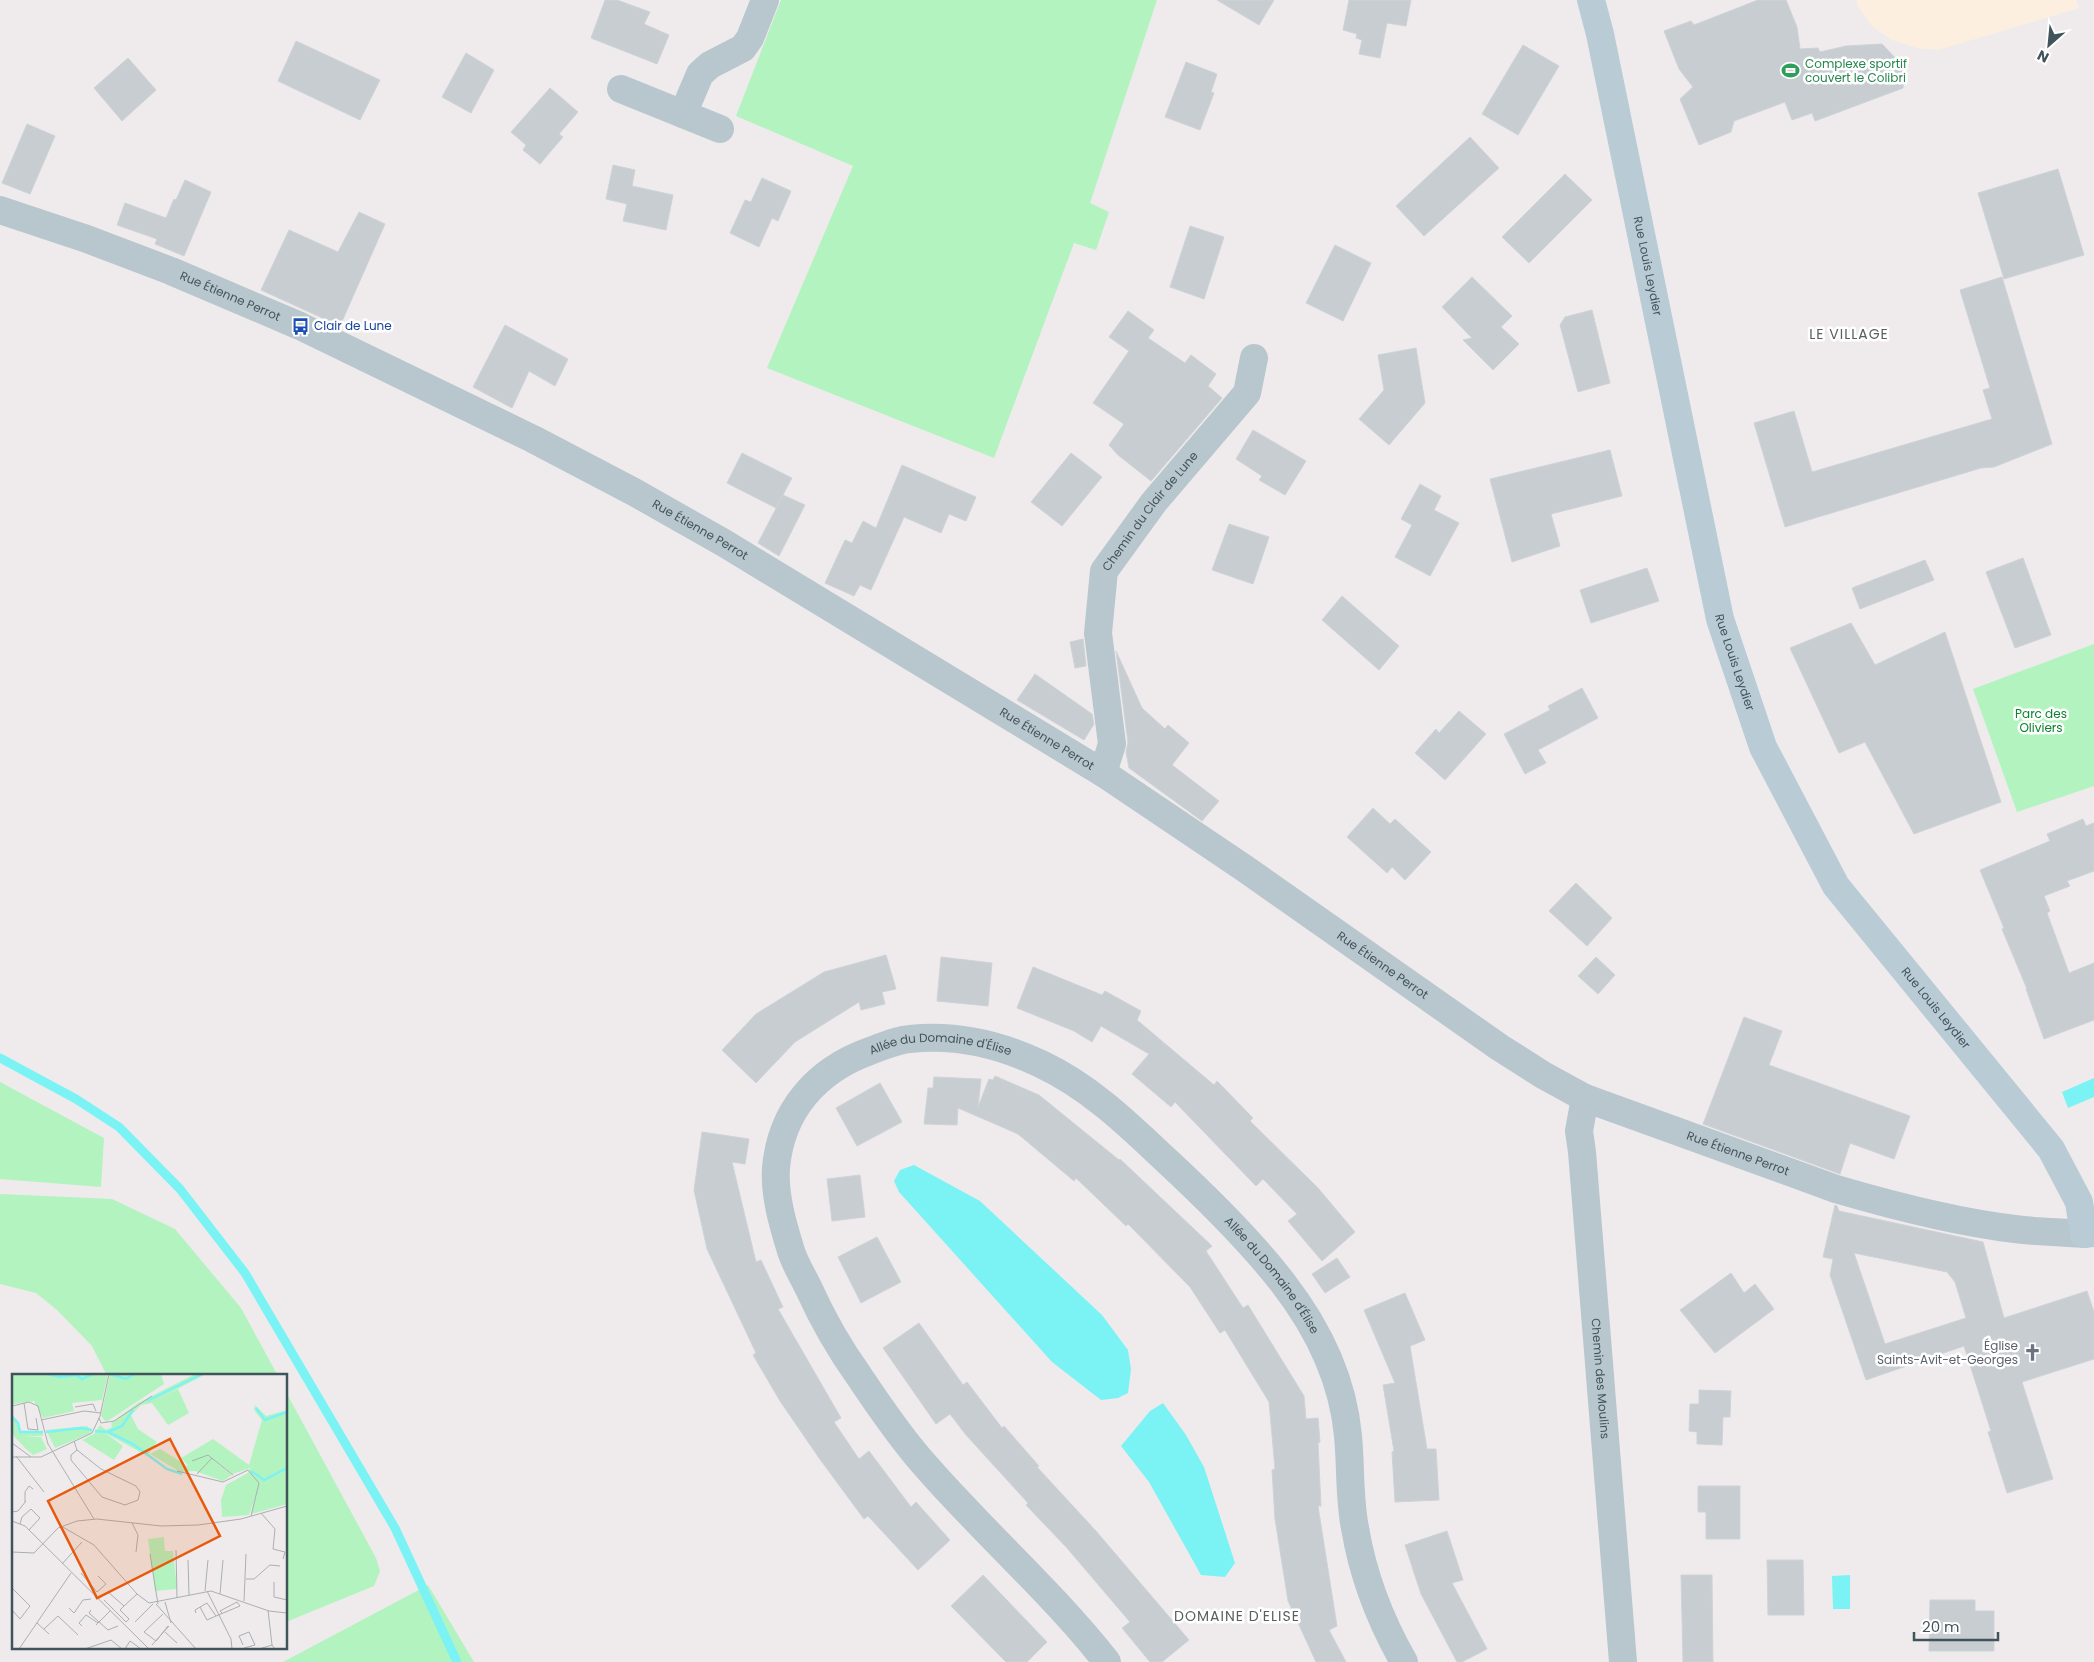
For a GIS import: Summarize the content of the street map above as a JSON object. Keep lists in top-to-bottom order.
{
  "streets": {
    "street": [
      "Rue Louis Leydier",
      "Rue Étienne Perrot",
      "Chemin du Clair de Lune",
      "Allée du Domaine d'Élise",
      "Chemin des Moulins"
    ]
  },
  "crossings": [
    ["Rue Louis Leydier", "Rue Étienne Perrot"],
    ["Rue Étienne Perrot", "Chemin du Clair de Lune"],
    ["Rue Étienne Perrot", "Chemin des Moulins"]
  ],
  "districts": ["LE VILLAGE", "DOMAINE D'ELISE"],
  "parks": ["Parc des Oliviers"],
  "places": {
    "sports": ["Complexe sportif couvert le Colibri"],
    "bus stop": ["Clair de Lune"],
    "church": ["Église Saints-Avit-et-Georges"]
  },
  "scale_bar": "20 m",
  "north": "bottom left"
}
